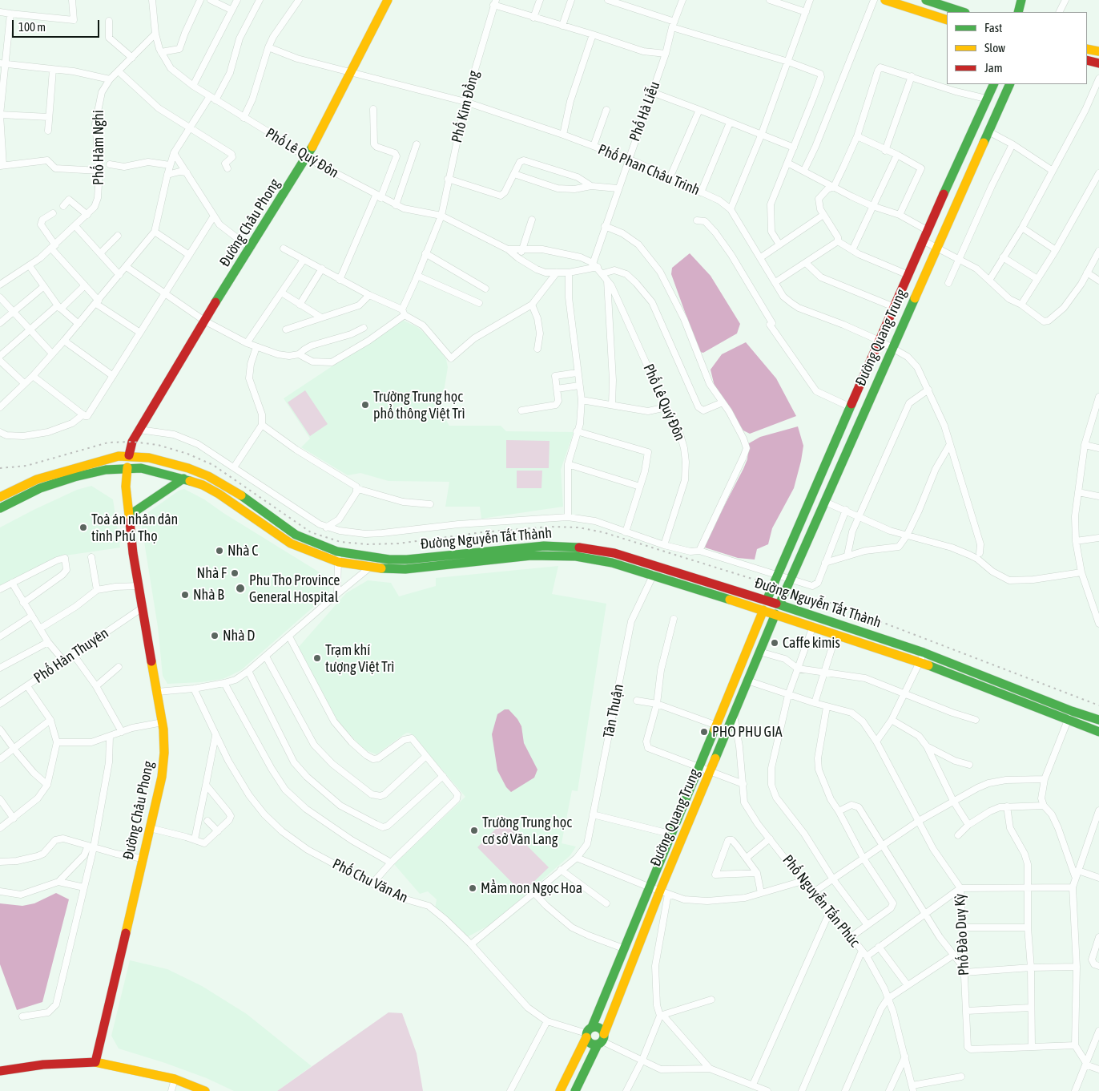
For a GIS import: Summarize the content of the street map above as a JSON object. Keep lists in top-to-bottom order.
{
  "streets": {
    "main road": ["Đường Châu Phong", "Đường Quang Trung", "Đường Nguyễn Tất Thành"],
    "street": [
      "Phố Kim Đồng",
      "Phố Hà Liễu",
      "Phố Hàm Nghi",
      "Phố Lê Quý Đôn",
      "Phố Phan Châu Trinh",
      "Phố Hàn Thuyên",
      "Tân Thuận",
      "Phố Chu Văn An",
      "Phố Nguyễn Tấn Phúc",
      "Phố Đào Duy Kỳ"
    ]
  },
  "crossings": [
    ["Phố Kim Đồng", "Phố Lê Quý Đôn"],
    ["Phố Kim Đồng", "Phố Phan Châu Trinh"],
    ["Phố Hà Liễu", "Phố Lê Quý Đôn"],
    ["Phố Hà Liễu", "Phố Phan Châu Trinh"],
    ["Phố Hàm Nghi", "Phố Lê Quý Đôn"],
    ["Phố Lê Quý Đôn", "Đường Châu Phong"],
    ["Phố Phan Châu Trinh", "Đường Châu Phong"],
    ["Phố Phan Châu Trinh", "Đường Quang Trung"],
    ["Đường Châu Phong", "Đường Nguyễn Tất Thành"],
    ["Đường Châu Phong", "Phố Hàn Thuyên"],
    ["Đường Quang Trung", "Đường Nguyễn Tất Thành"],
    ["Đường Quang Trung", "Phố Chu Văn An"],
    ["Đường Quang Trung", "Phố Nguyễn Tấn Phúc"],
    ["Đường Quang Trung", "Phố Đào Duy Kỳ"],
    ["Đường Nguyễn Tất Thành", "Tân Thuận"],
    ["Tân Thuận", "Phố Chu Văn An"]
  ],
  "places": [
    "Trường Trung học phổ thông Việt Trì",
    "Toà án nhân dân tỉnh Phú Thọ",
    "Nhà C",
    "Nhà F",
    "Phu Tho Province General Hospital",
    "Nhà B",
    "Nhà D",
    "Caffe kimis",
    "Trạm khí tượng Việt Trì",
    "PHO PHU GIA",
    "Trường Trung học cơ sở Văn Lang",
    "Mầm non Ngọc Hoa"
  ],
  "legend": ["Fast", "Slow", "Jam"],
  "scale_bar": "100 m"
}
